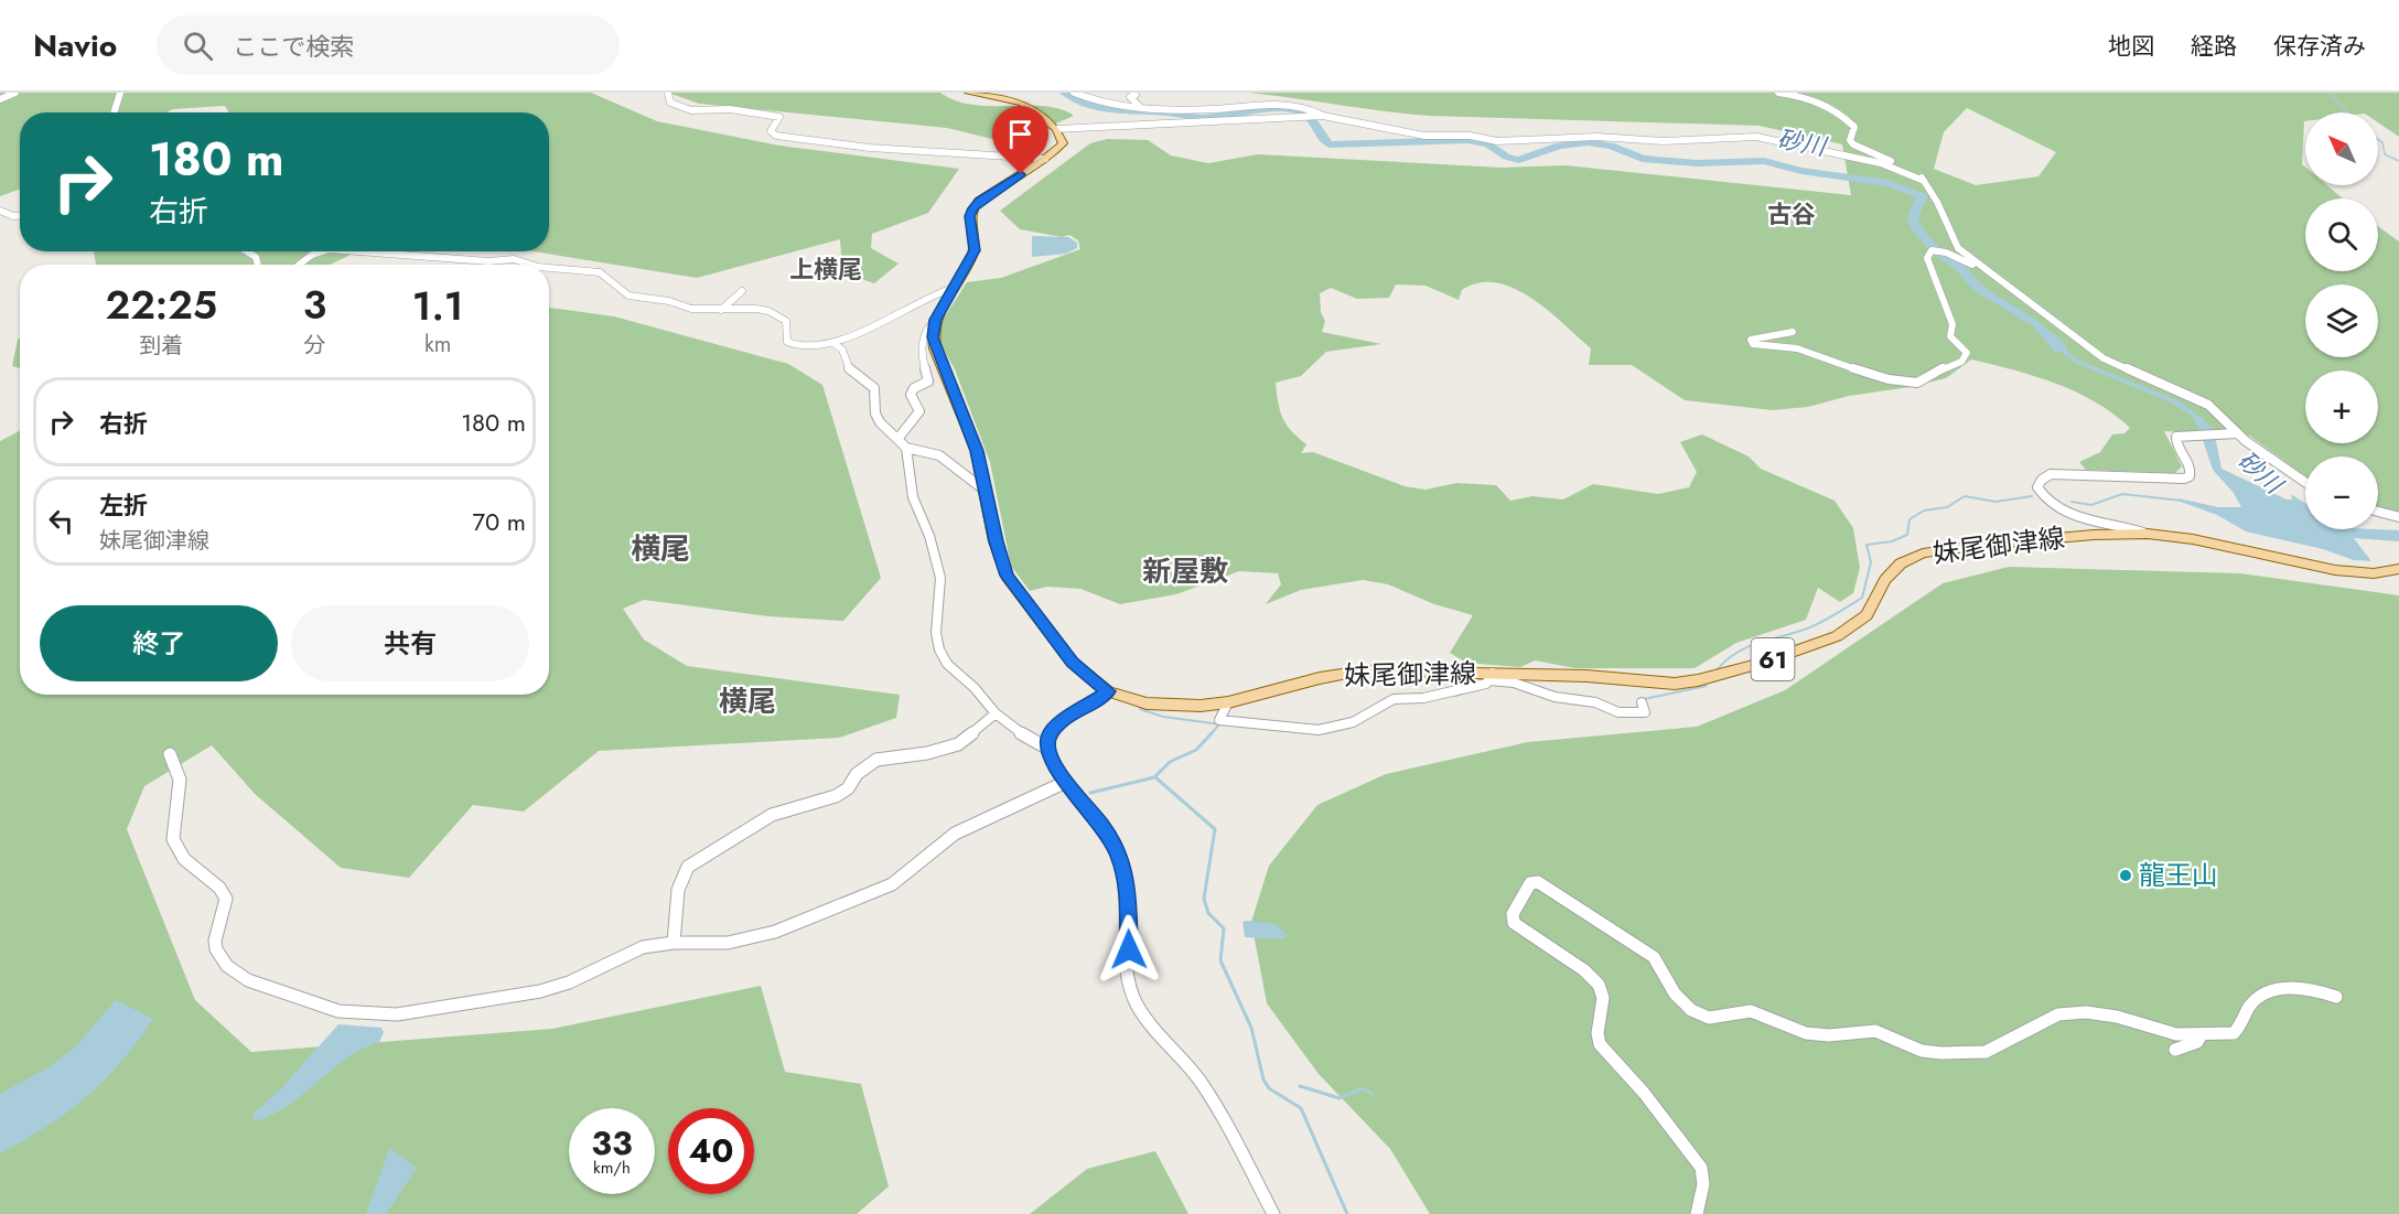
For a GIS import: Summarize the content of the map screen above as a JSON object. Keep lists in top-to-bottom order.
{
  "streets": {
    "main road": ["妹尾御津線", "61"]
  },
  "districts": [
    "古谷",
    "上横尾",
    "横尾",
    "新屋敷",
    "横尾"
  ],
  "water": ["砂川"],
  "places": ["龍王山"],
  "north": "top left",
  "page": {
    "header": "Navio",
    "search": "ここで検索",
    "nav": ["地図", "経路", "保存済み"],
    "map_buttons": ["+", "−"],
    "turn": ["180 m", "右折"],
    "eta": [
      "22:25",
      "到着",
      "3",
      "分",
      "1.1",
      "km"
    ],
    "list": [
      {
        "name": "右折",
        "value": "180 m"
      },
      {
        "name": "左折",
        "note": "妹尾御津線",
        "value": "70 m"
      }
    ],
    "buttons": ["終了", "共有"],
    "speed": "33 km/h",
    "limit": "40"
  }
}
